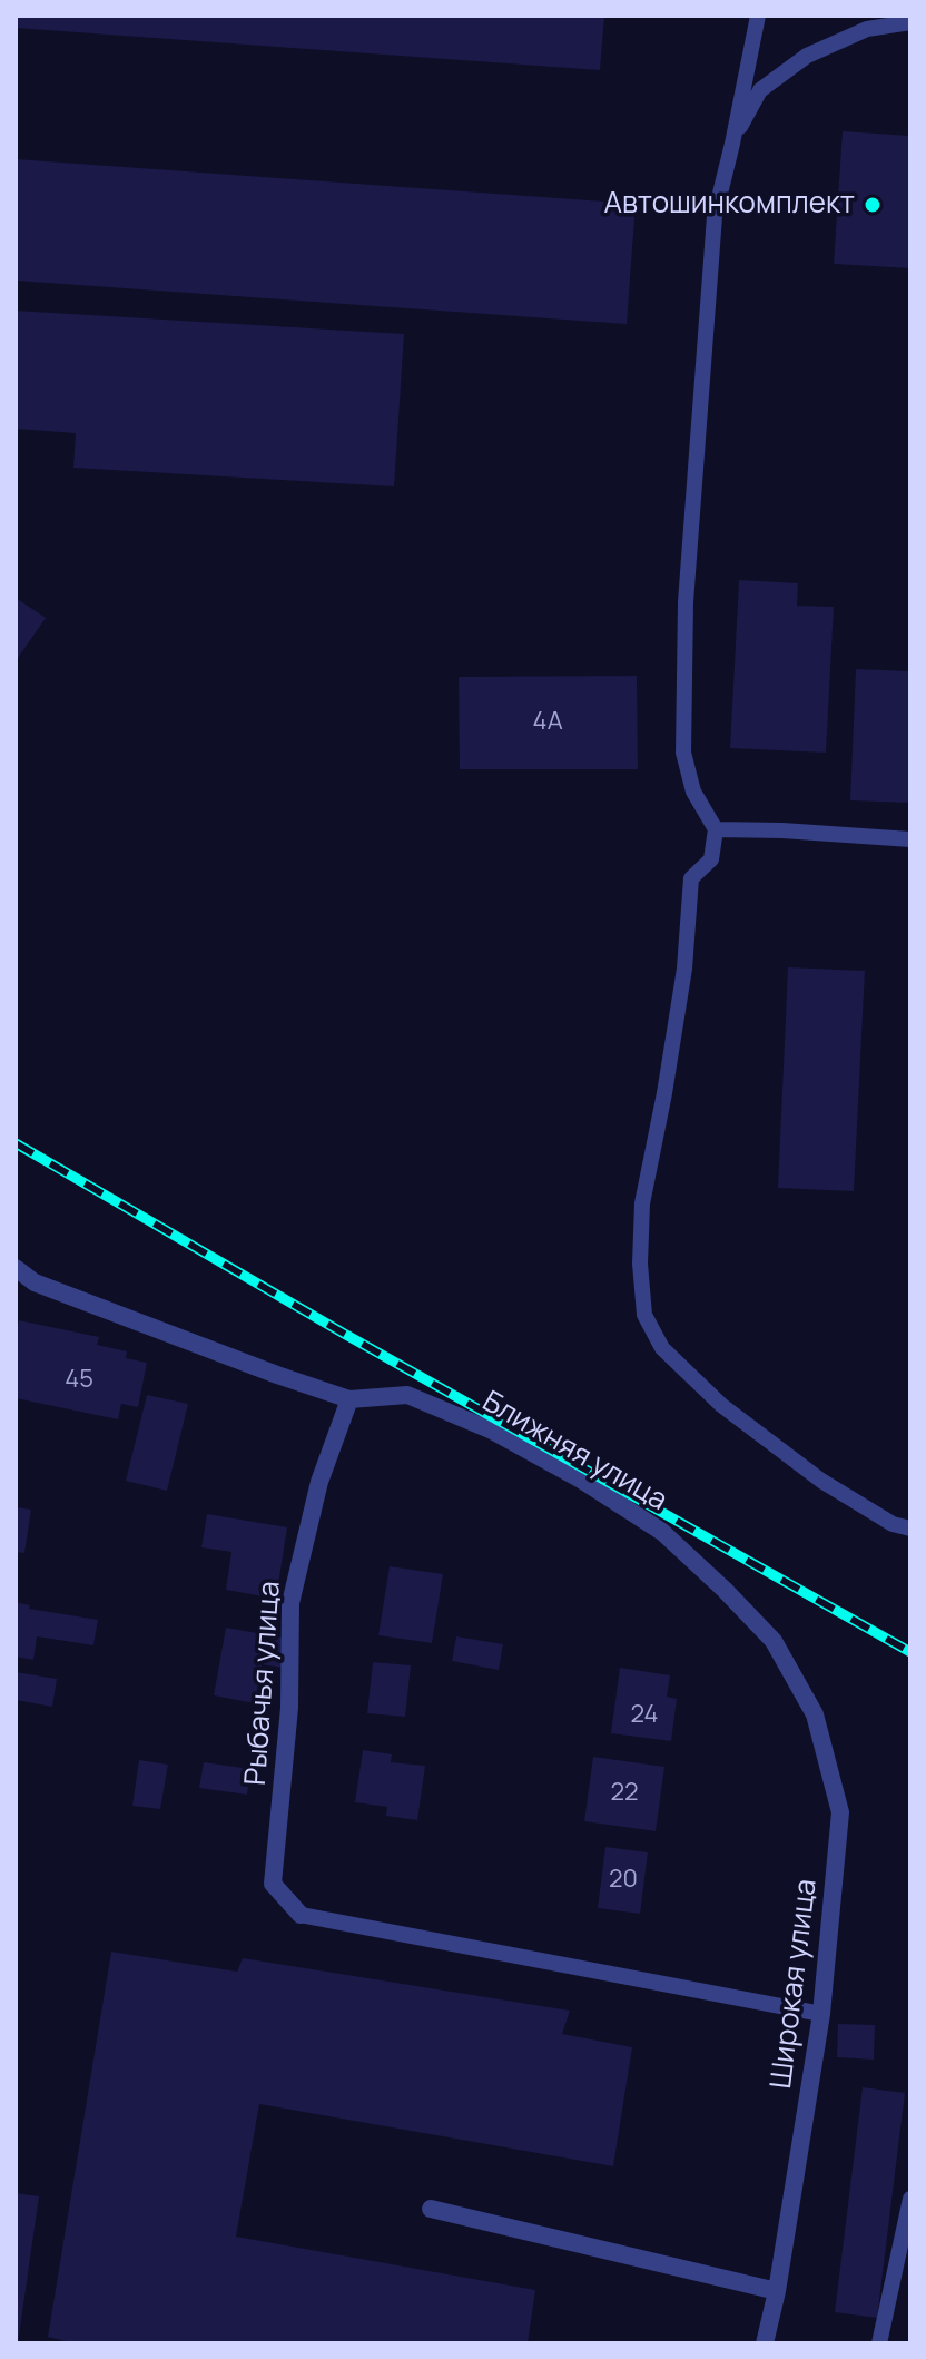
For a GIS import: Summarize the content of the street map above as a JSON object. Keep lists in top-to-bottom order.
{
  "streets": {
    "street": ["Ближняя улица", "Рыбачья улица", "Широкая улица"]
  },
  "crossings": [
    ["Ближняя улица", "Рыбачья улица"],
    ["Ближняя улица", "Широкая улица"]
  ],
  "places": ["Автошинкомплект"],
  "house_numbers": [
    "4А",
    "45",
    "24",
    "22",
    "20"
  ]
}
